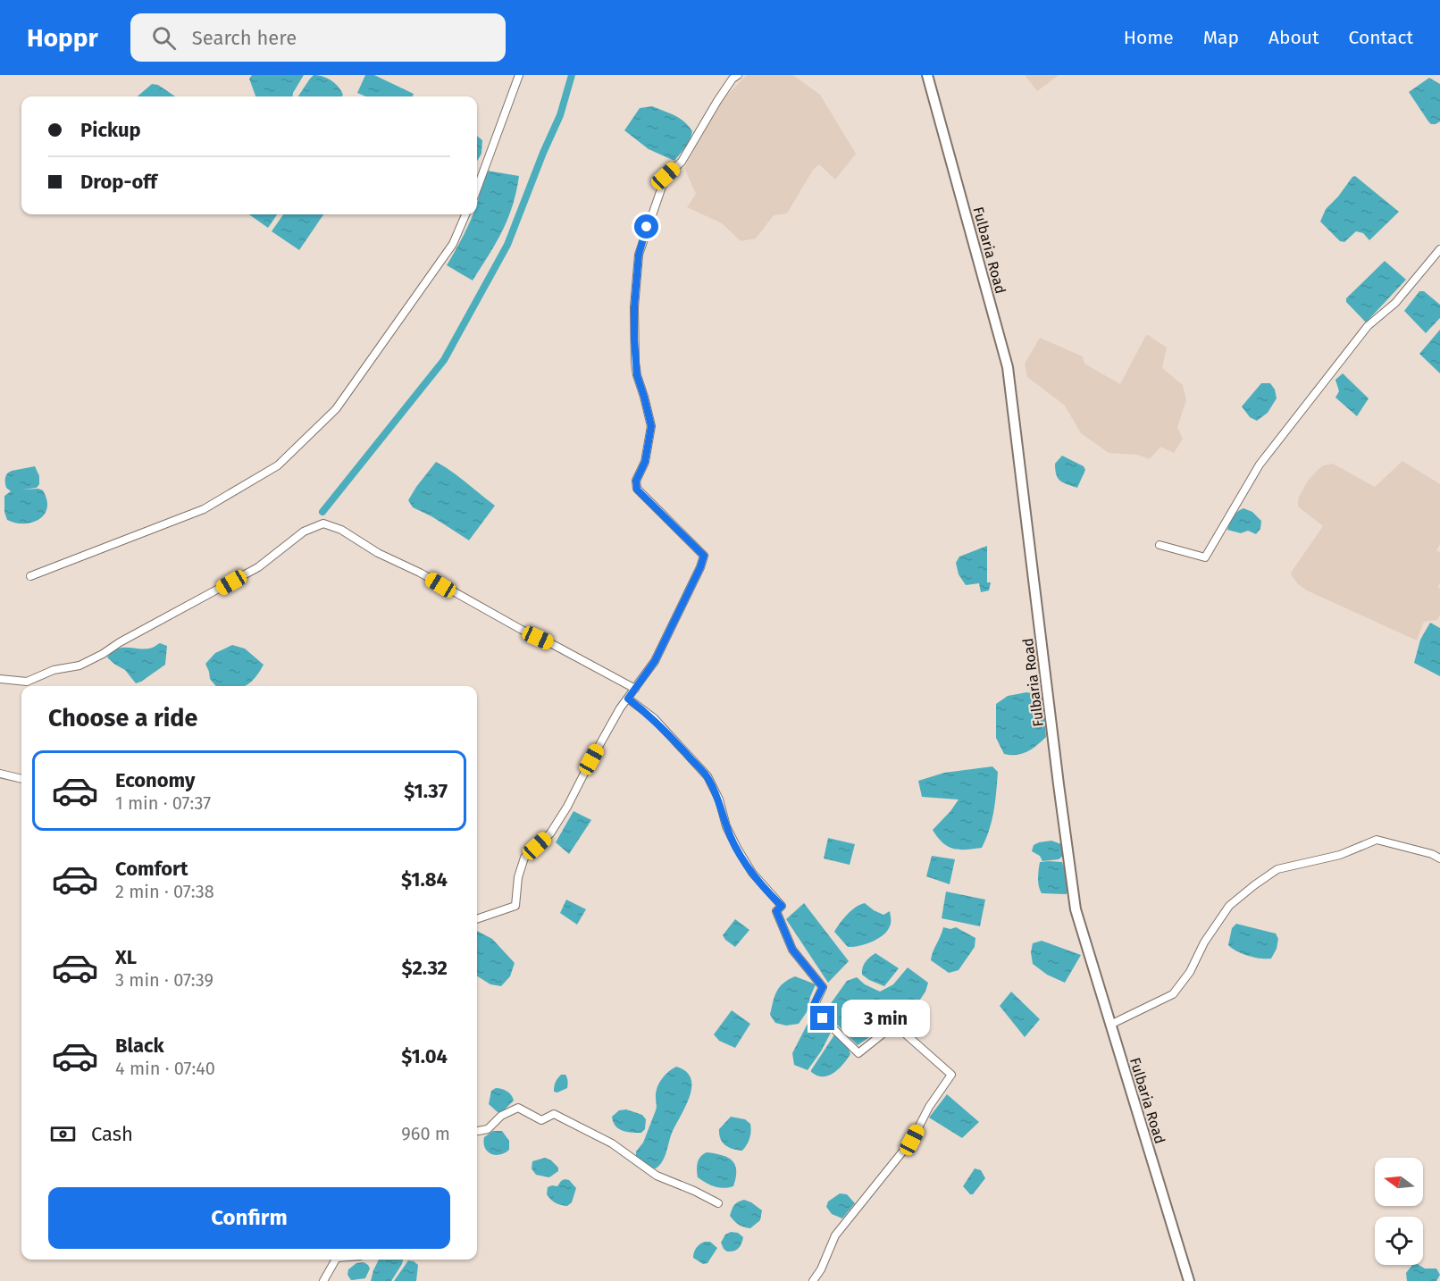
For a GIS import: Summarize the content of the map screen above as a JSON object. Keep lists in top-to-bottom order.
{
  "streets": {
    "main road": ["Fulbaria Road"]
  },
  "north": "left",
  "page": {
    "header": "Hoppr",
    "search": "Search here",
    "nav": [
      "Home",
      "Map",
      "About",
      "Contact"
    ],
    "banner": ["Pickup", "Drop-off"],
    "heading": "Choose a ride",
    "list": [
      {
        "name": "Economy",
        "note": "1 min · 07:37",
        "value": "$1.37"
      },
      {
        "name": "Comfort",
        "note": "2 min · 07:38",
        "value": "$1.84"
      },
      {
        "name": "XL",
        "note": "3 min · 07:39",
        "value": "$2.32"
      },
      {
        "name": "Black",
        "note": "4 min · 07:40",
        "value": "$1.04"
      }
    ],
    "bubble": "3 min",
    "pay": ["Cash", "960 m"],
    "buttons": "Confirm"
  }
}
